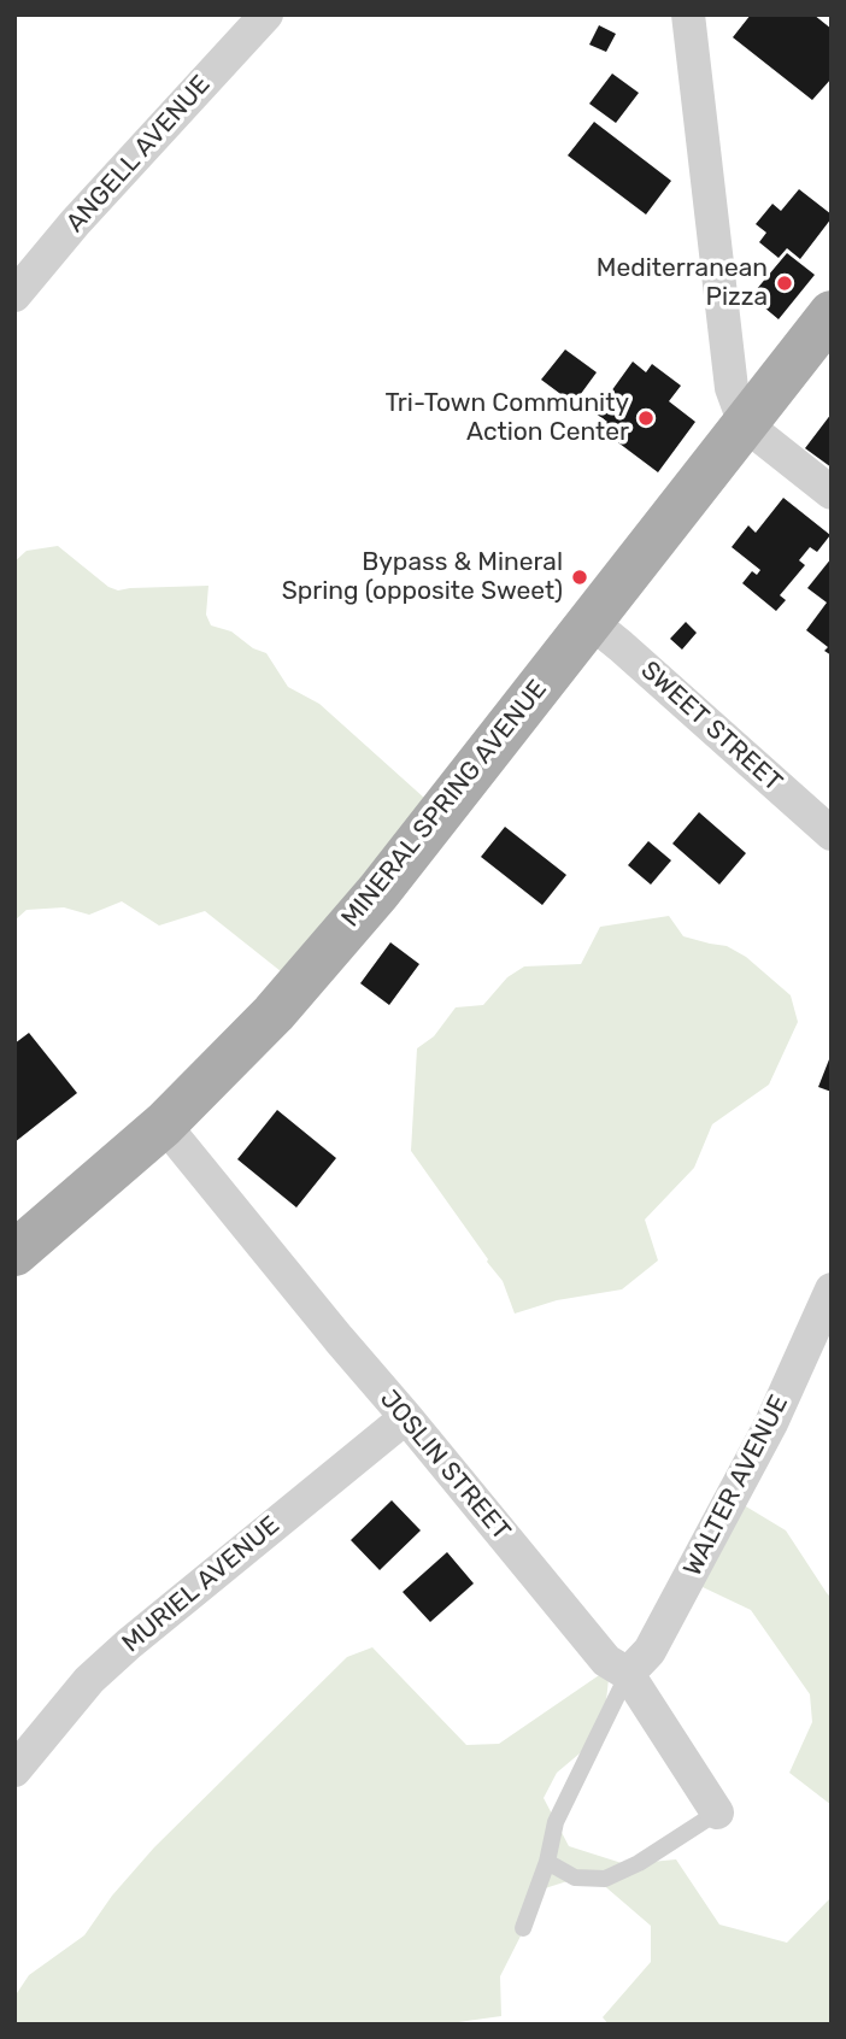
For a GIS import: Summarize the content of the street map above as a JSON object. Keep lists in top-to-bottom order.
{
  "streets": {
    "main road": ["MINERAL SPRING AVENUE"],
    "street": [
      "ANGELL AVENUE",
      "SWEET STREET",
      "JOSLIN STREET",
      "WALTER AVENUE",
      "MURIEL AVENUE"
    ]
  },
  "crossings": [
    ["SWEET STREET", "MINERAL SPRING AVENUE"],
    ["MINERAL SPRING AVENUE", "JOSLIN STREET"],
    ["JOSLIN STREET", "WALTER AVENUE"],
    ["JOSLIN STREET", "MURIEL AVENUE"]
  ],
  "places": ["Mediterranean Pizza", "Tri-Town Community Action Center", "Bypass & Mineral Spring (opposite Sweet)"]
}
